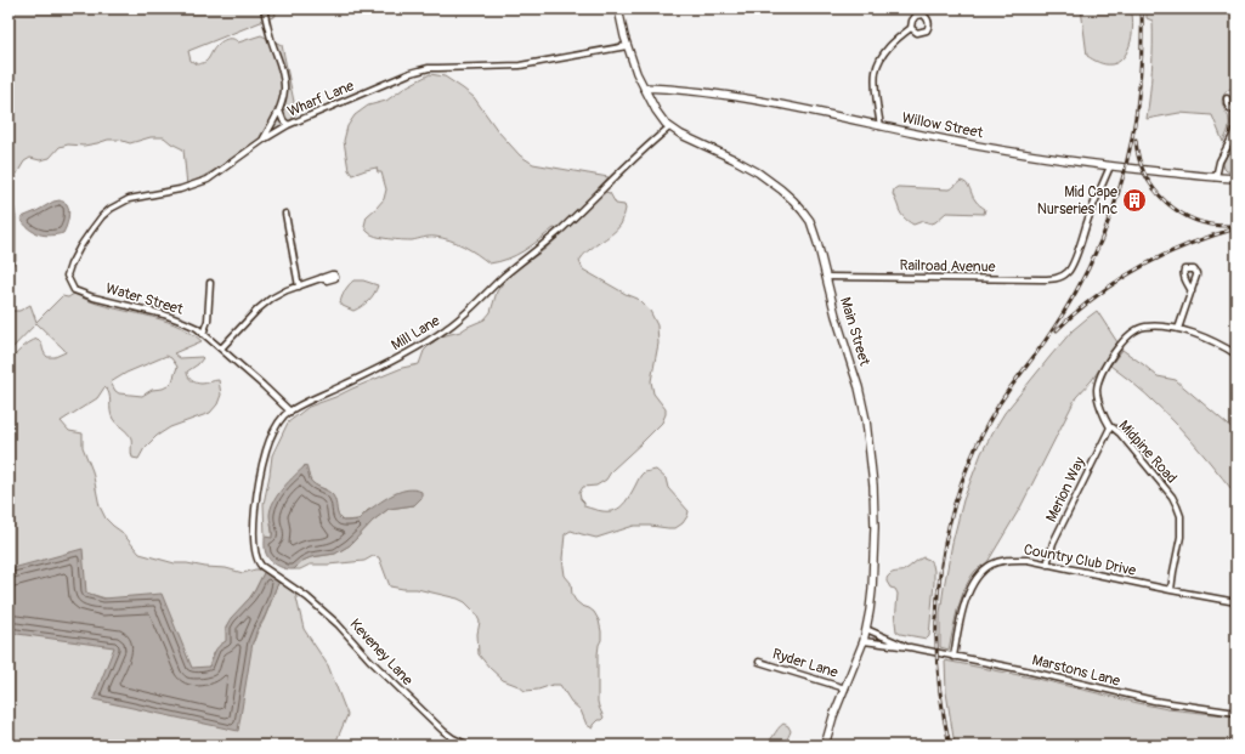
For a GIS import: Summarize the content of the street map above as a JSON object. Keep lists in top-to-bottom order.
{
  "streets": {
    "main road": ["Willow Street", "Main Street"],
    "street": [
      "Wharf Lane",
      "Railroad Avenue",
      "Water Street",
      "Mill Lane",
      "Midpine Road",
      "Merion Way",
      "Country Club Drive",
      "Keveney Lane",
      "Ryder Lane",
      "Marstons Lane"
    ]
  },
  "crossings": [
    ["Wharf Lane", "Water Street"],
    ["Wharf Lane", "Main Street"],
    ["Willow Street", "Railroad Avenue"],
    ["Willow Street", "Main Street"],
    ["Railroad Avenue", "Main Street"],
    ["Water Street", "Mill Lane"],
    ["Main Street", "Mill Lane"],
    ["Main Street", "Ryder Lane"],
    ["Main Street", "Marstons Lane"],
    ["Mill Lane", "Keveney Lane"],
    ["Midpine Road", "Merion Way"],
    ["Midpine Road", "Country Club Drive"],
    ["Merion Way", "Country Club Drive"],
    ["Country Club Drive", "Marstons Lane"]
  ],
  "places": {
    "building": ["Mid Cape Nurseries Inc"]
  }
}
